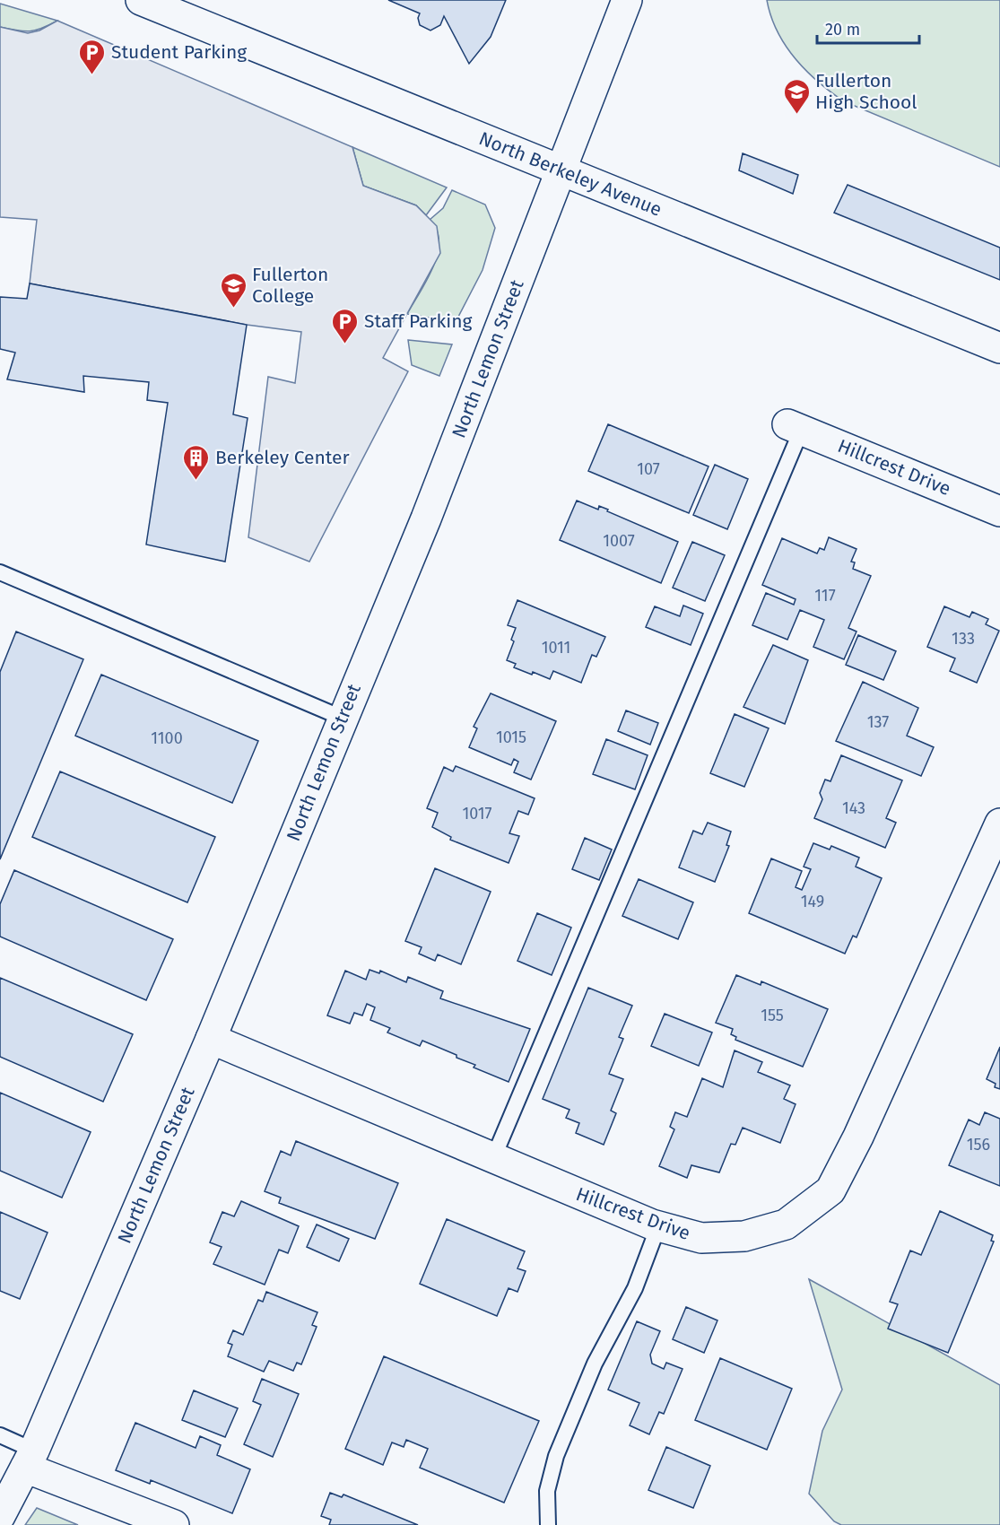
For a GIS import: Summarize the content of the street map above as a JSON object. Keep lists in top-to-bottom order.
{
  "streets": {
    "street": ["North Berkeley Avenue", "North Lemon Street", "Hillcrest Drive"]
  },
  "crossings": [
    ["North Berkeley Avenue", "North Lemon Street"],
    ["North Lemon Street", "Hillcrest Drive"]
  ],
  "places": {
    "parking": ["Student Parking", "Staff Parking"],
    "school or university": ["Fullerton High School", "Fullerton College"],
    "building": ["Berkeley Center"]
  },
  "house_numbers": [
    "107",
    "1007",
    "117",
    "133",
    "1011",
    "137",
    "1015",
    "1100",
    "143",
    "1017",
    "149",
    "155",
    "156"
  ],
  "scale_bar": "20 m"
}
